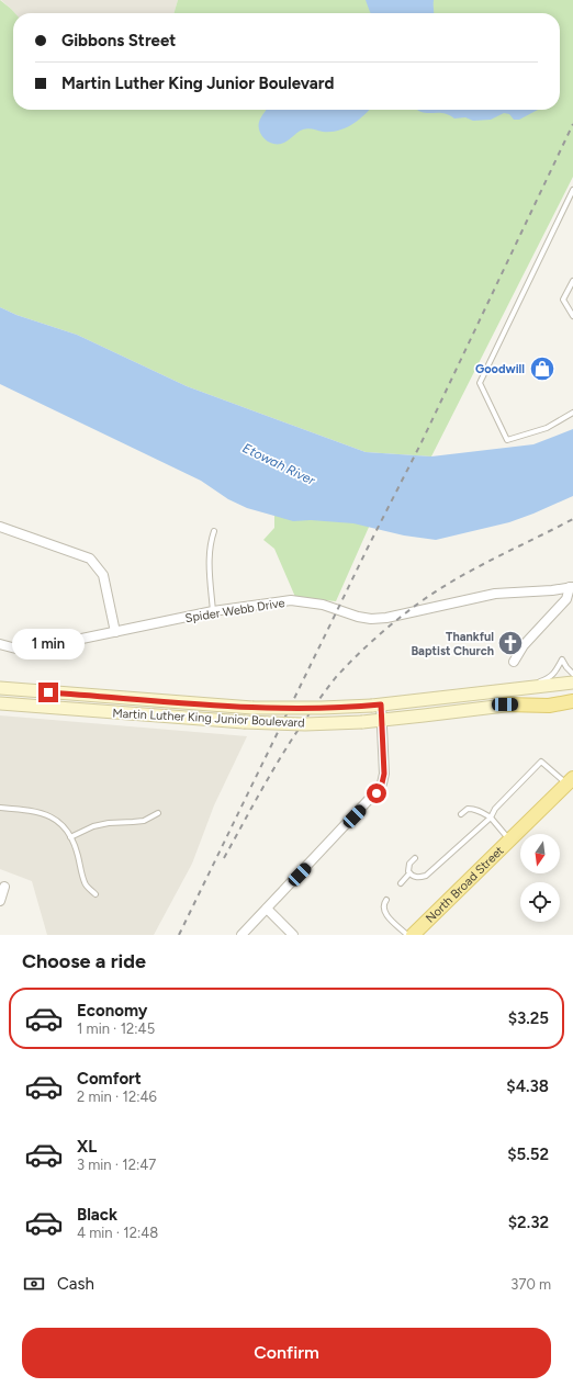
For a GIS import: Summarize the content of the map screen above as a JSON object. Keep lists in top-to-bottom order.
{
  "streets": {
    "main road": ["Martin Luther King Junior Boulevard", "North Broad Street"],
    "street": ["Spider Webb Drive"]
  },
  "water": ["Etowah River"],
  "places": {
    "shop": ["Goodwill"],
    "church": ["Thankful Baptist Church"]
  },
  "north": "bottom",
  "page": {
    "banner": ["Gibbons Street", "Martin Luther King Junior Boulevard"],
    "bubble": "1 min",
    "heading": "Choose a ride",
    "list": [
      {
        "name": "Economy",
        "note": "1 min · 12:45",
        "value": "$3.25"
      },
      {
        "name": "Comfort",
        "note": "2 min · 12:46",
        "value": "$4.38"
      },
      {
        "name": "XL",
        "note": "3 min · 12:47",
        "value": "$5.52"
      },
      {
        "name": "Black",
        "note": "4 min · 12:48",
        "value": "$2.32"
      }
    ],
    "pay": ["Cash", "370 m"],
    "buttons": "Confirm"
  }
}
